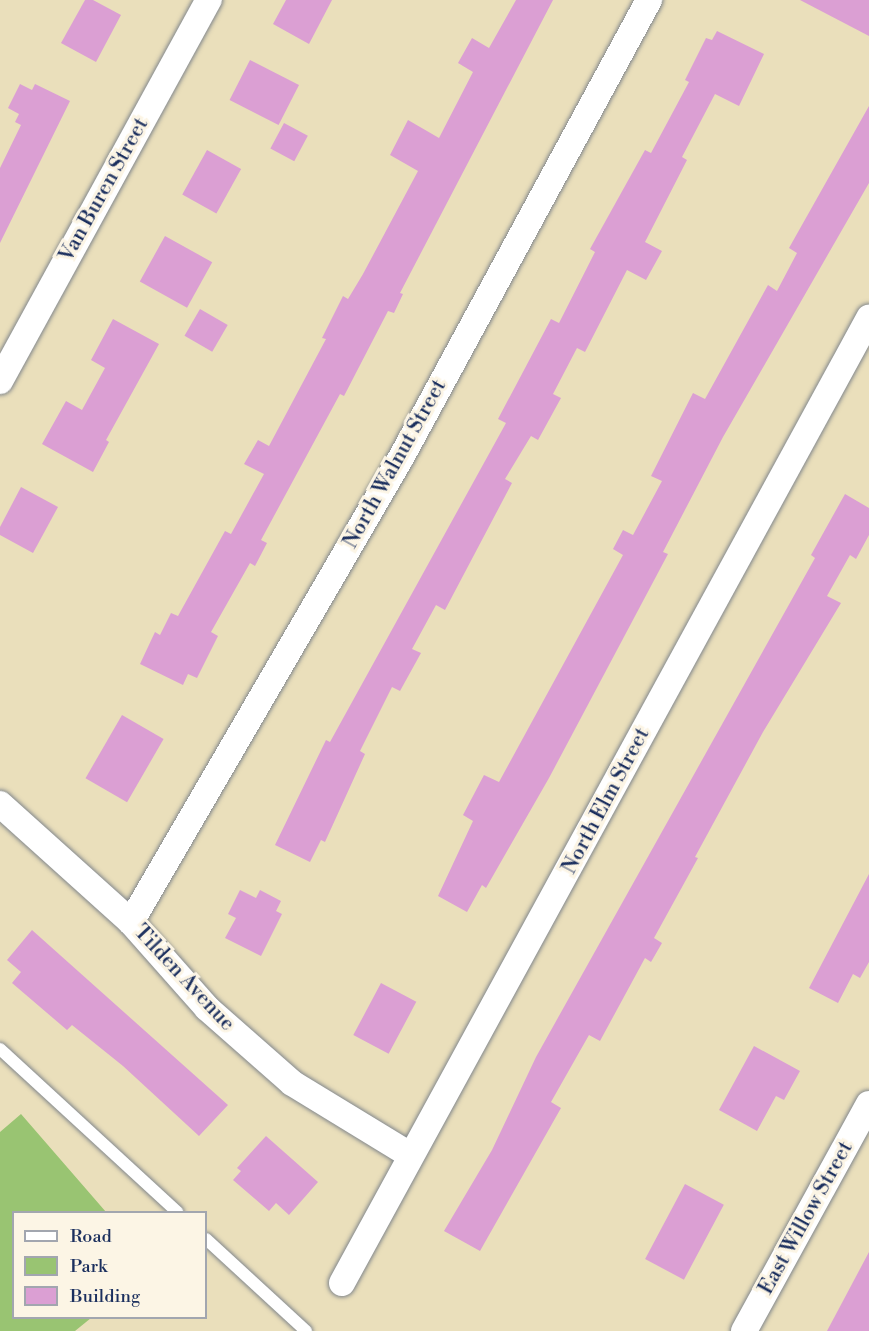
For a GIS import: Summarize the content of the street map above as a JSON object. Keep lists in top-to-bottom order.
{
  "streets": {
    "street": [
      "Van Buren Street",
      "North Walnut Street",
      "North Elm Street",
      "Tilden Avenue",
      "East Willow Street"
    ]
  },
  "crossings": [
    ["North Walnut Street", "Tilden Avenue"],
    ["North Elm Street", "Tilden Avenue"]
  ],
  "legend": ["Road", "Park", "Building"]
}
